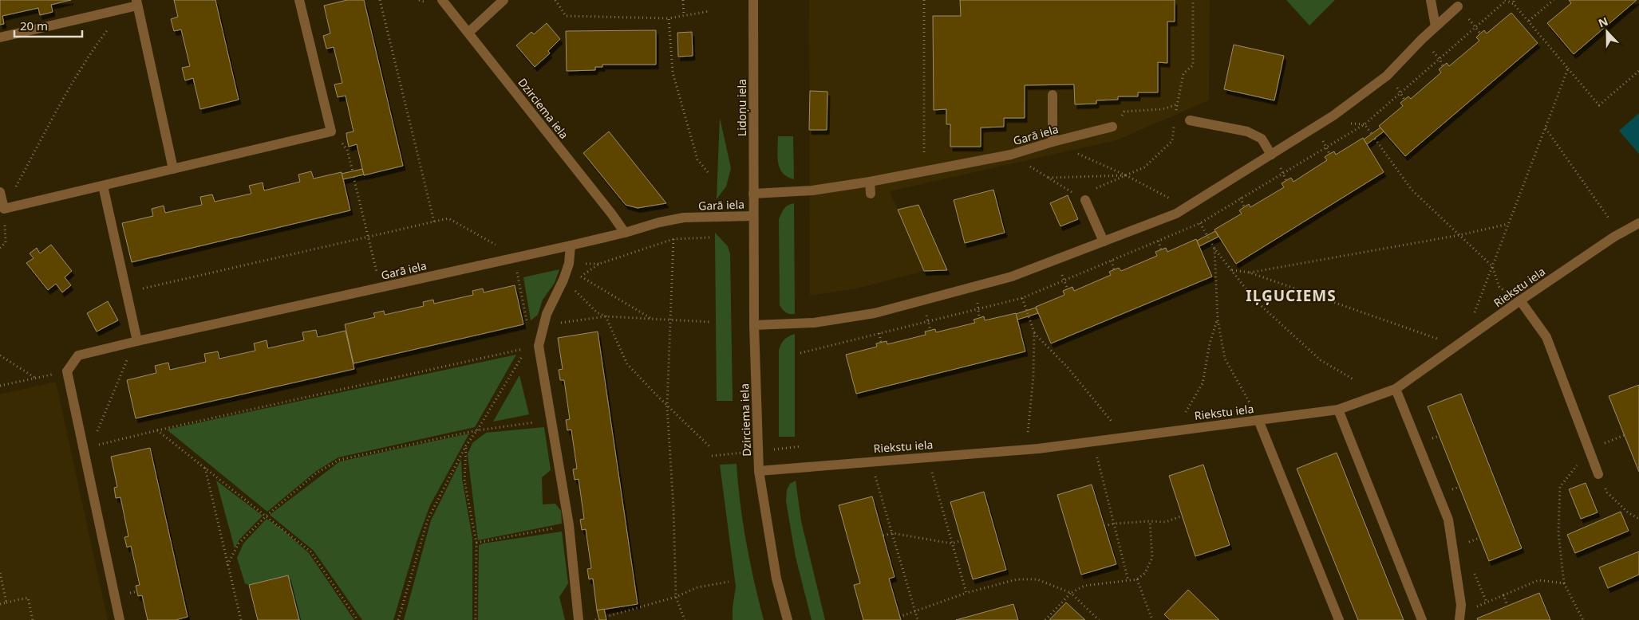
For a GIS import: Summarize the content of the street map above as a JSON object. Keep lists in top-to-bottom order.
{
  "streets": {
    "street": [
      "Lidoņu iela",
      "Dzirciema iela",
      "Garā iela",
      "Riekstu iela"
    ]
  },
  "crossings": [
    ["Lidoņu iela", "Dzirciema iela"],
    ["Lidoņu iela", "Garā iela"],
    ["Dzirciema iela", "Garā iela"],
    ["Dzirciema iela", "Riekstu iela"]
  ],
  "districts": ["IĻĢUCIEMS"],
  "scale_bar": "20 m",
  "north": "top"
}
